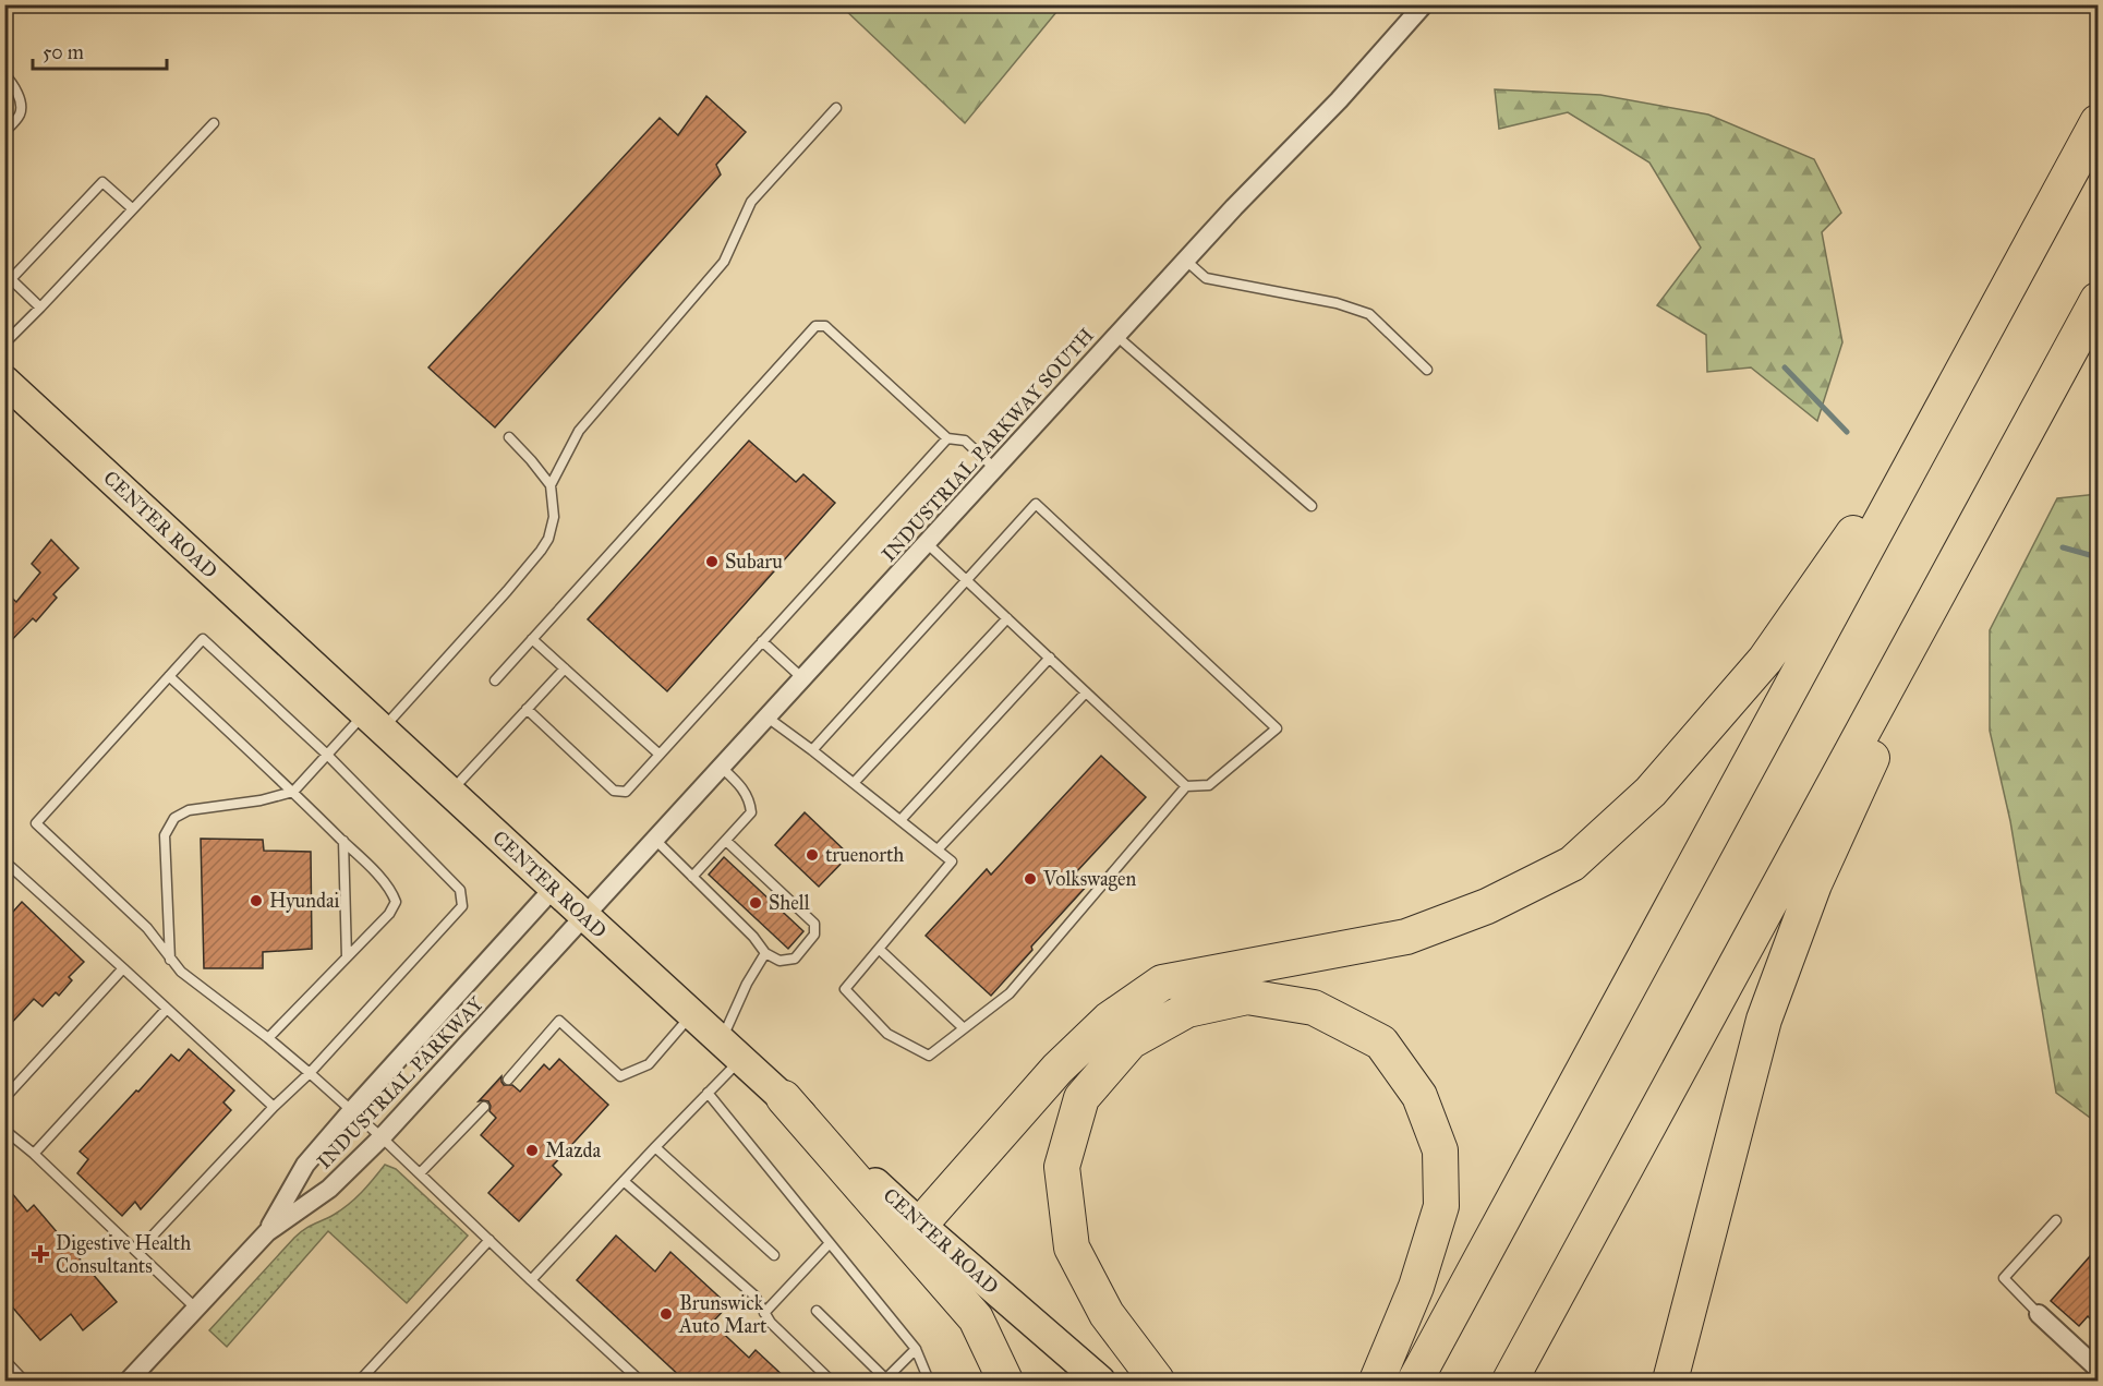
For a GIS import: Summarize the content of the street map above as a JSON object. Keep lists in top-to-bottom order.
{
  "streets": {
    "main road": ["CENTER ROAD"],
    "street": ["INDUSTRIAL PARKWAY SOUTH", "INDUSTRIAL PARKWAY"]
  },
  "crossings": [
    ["INDUSTRIAL PARKWAY SOUTH", "CENTER ROAD"],
    ["INDUSTRIAL PARKWAY SOUTH", "INDUSTRIAL PARKWAY"],
    ["CENTER ROAD", "INDUSTRIAL PARKWAY"]
  ],
  "places": {
    "other": [
      "Subaru",
      "truenorth",
      "Volkswagen",
      "Hyundai",
      "Shell",
      "Mazda",
      "Brunswick Auto Mart"
    ],
    "health": ["Digestive Health Consultants"]
  },
  "scale_bar": "50 m"
}
